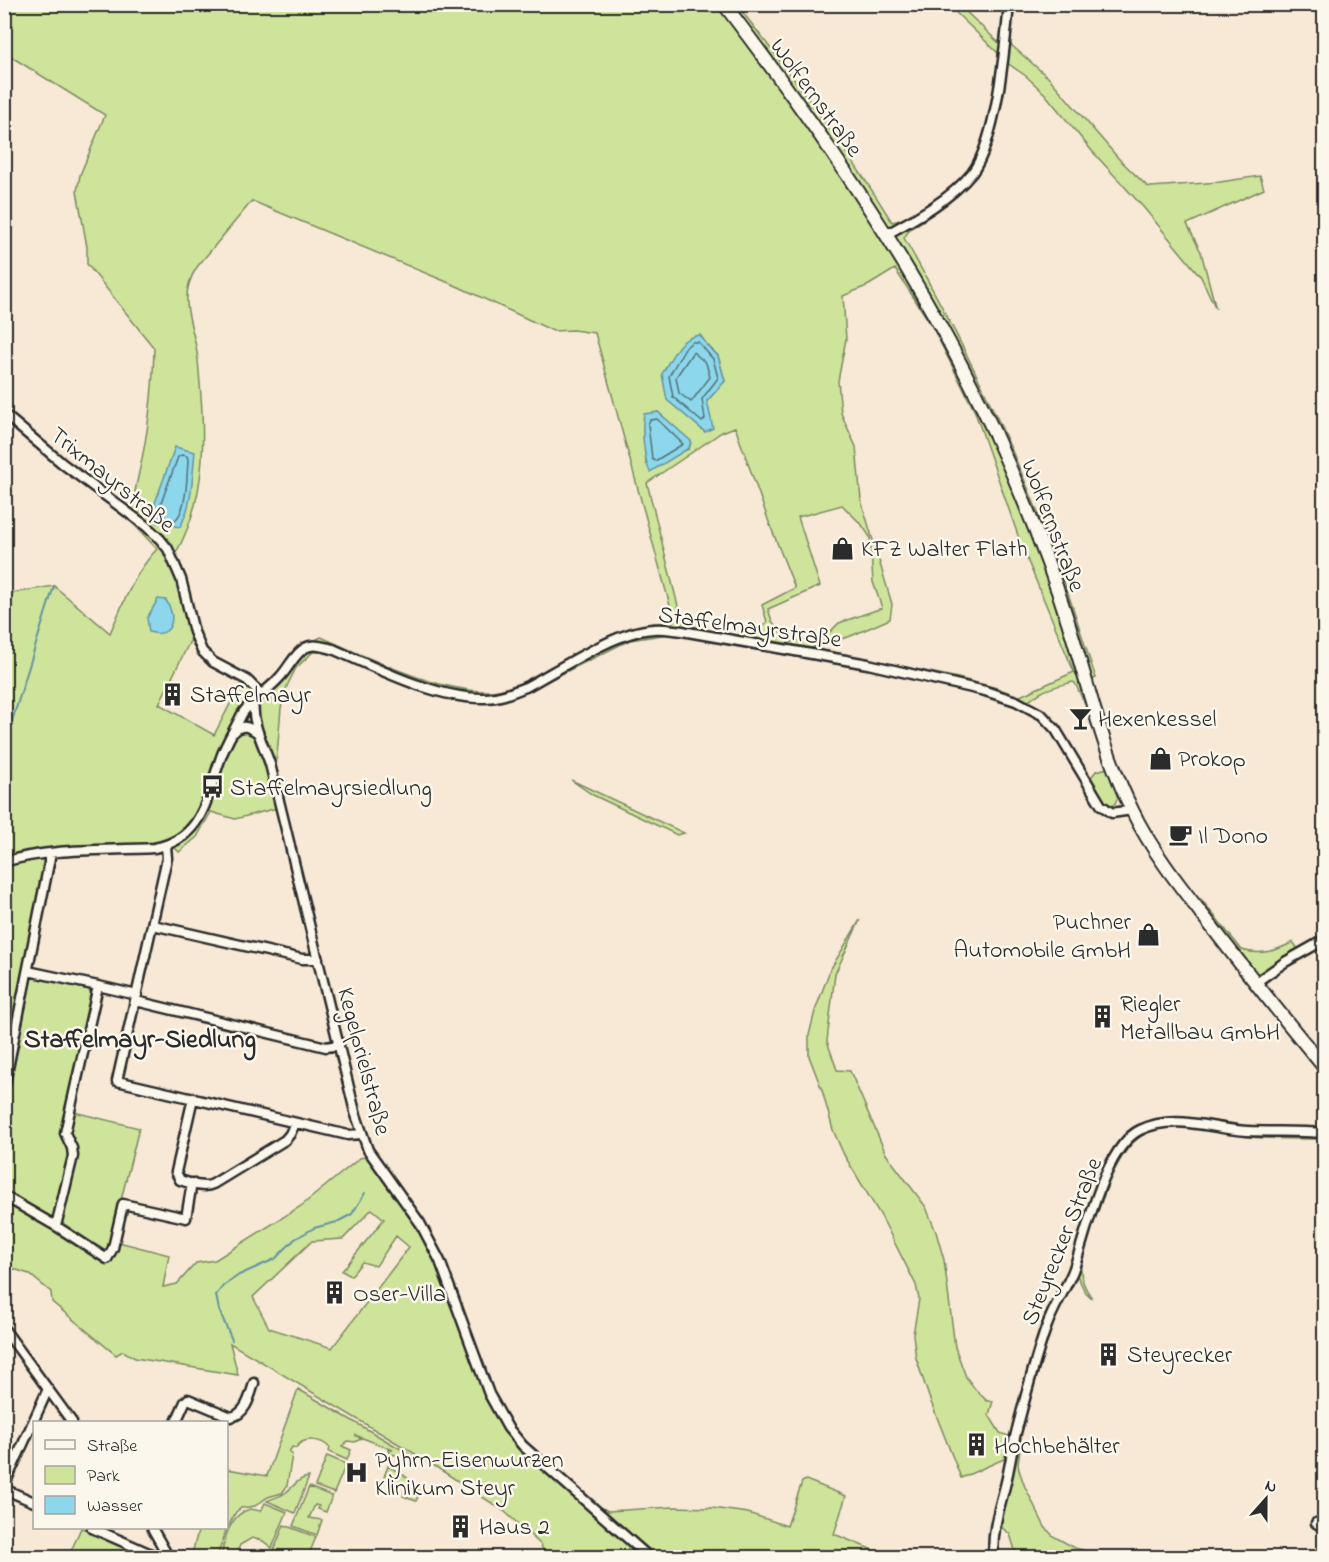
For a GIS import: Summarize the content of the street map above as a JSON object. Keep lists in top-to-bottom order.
{
  "streets": {
    "main road": ["Wolfernstraße"],
    "street": [
      "Trixmayrstraße",
      "Staffelmayrstraße",
      "Kegelprielstraße",
      "Steyrecker Straße"
    ]
  },
  "crossings": [
    ["Wolfernstraße", "Staffelmayrstraße"],
    ["Trixmayrstraße", "Staffelmayrstraße"],
    ["Trixmayrstraße", "Kegelprielstraße"],
    ["Staffelmayrstraße", "Kegelprielstraße"]
  ],
  "districts": ["Staffelmayr-Siedlung"],
  "places": {
    "shop": ["KFZ Walter Flath", "Prokop", "Puchner Automobile GmbH"],
    "building": [
      "Staffelmayr",
      "Riegler Metallbau GmbH",
      "Oser-Villa",
      "Steyrecker",
      "Hochbehälter",
      "Haus 2"
    ],
    "bar": ["Hexenkessel"],
    "bus stop": ["Staffelmayrsiedlung"],
    "cafe": ["Il Dono"],
    "hospital": ["Pyhrn-Eisenwurzen Klinikum Steyr"]
  },
  "legend": ["Straße", "Park", "Wasser"],
  "north": "top"
}
